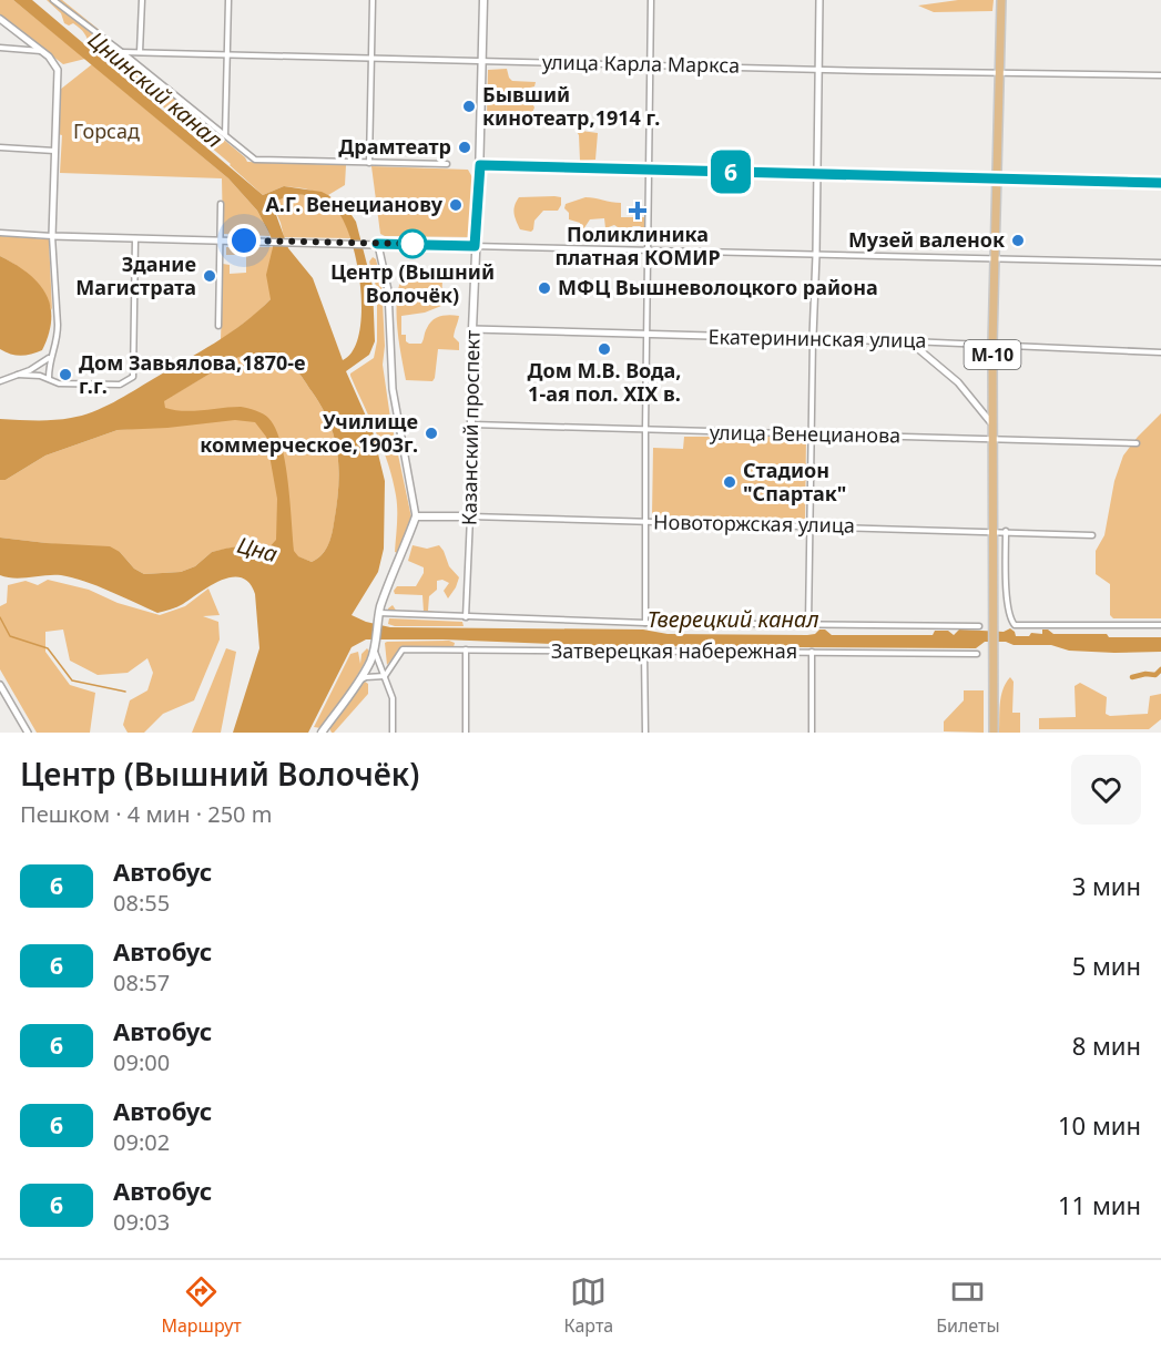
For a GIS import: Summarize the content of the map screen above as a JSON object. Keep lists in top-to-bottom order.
{
  "streets": {
    "highway": ["М-10"],
    "main road": ["Казанский проспект", "Новоторжская улица"],
    "street": [
      "улица Карла Маркса",
      "Екатерининская улица",
      "улица Венецианова",
      "Затверецкая набережная"
    ]
  },
  "crossings": [
    ["улица Карла Маркса", "М-10"],
    ["улица Карла Маркса", "Казанский проспект"],
    ["Екатерининская улица", "М-10"],
    ["Екатерининская улица", "Казанский проспект"],
    ["М-10", "улица Венецианова"],
    ["М-10", "Новоторжская улица"],
    ["Казанский проспект", "улица Венецианова"],
    ["Казанский проспект", "Новоторжская улица"]
  ],
  "water": ["Цнинский канал", "Цна", "Тверецкий канал"],
  "parks": ["Горсад"],
  "places": {
    "other": [
      "Бывший кинотеатр,1914 г.",
      "Драмтеатр",
      "А.Г. Венецианову",
      "Музей валенок",
      "Центр (Вышний Волочёк)",
      "Здание Магистрата",
      "МФЦ Вышневолоцкого района",
      "Дом М.В. Вода, 1-ая пол. XIX в.",
      "Дом Завьялова,1870-е г.г.",
      "Училище коммерческое,1903г.",
      "Стадион \"Спартак\""
    ],
    "health": ["Поликлиника платная КОМИР"]
  },
  "lines": ["bus line 6"],
  "page": {
    "on_map": "6",
    "heading": ["Центр (Вышний Волочёк)", "Пешком · 4 мин · 250 m"],
    "list": [
      {
        "mark": "6",
        "name": "Автобус",
        "note": "08:55",
        "value": "3 мин"
      },
      {
        "mark": "6",
        "name": "Автобус",
        "note": "08:57",
        "value": "5 мин"
      },
      {
        "mark": "6",
        "name": "Автобус",
        "note": "09:00",
        "value": "8 мин"
      },
      {
        "mark": "6",
        "name": "Автобус",
        "note": "09:02",
        "value": "10 мин"
      },
      {
        "mark": "6",
        "name": "Автобус",
        "note": "09:03",
        "value": "11 мин"
      }
    ],
    "tabs": ["Маршрут", "Карта", "Билеты"]
  }
}
